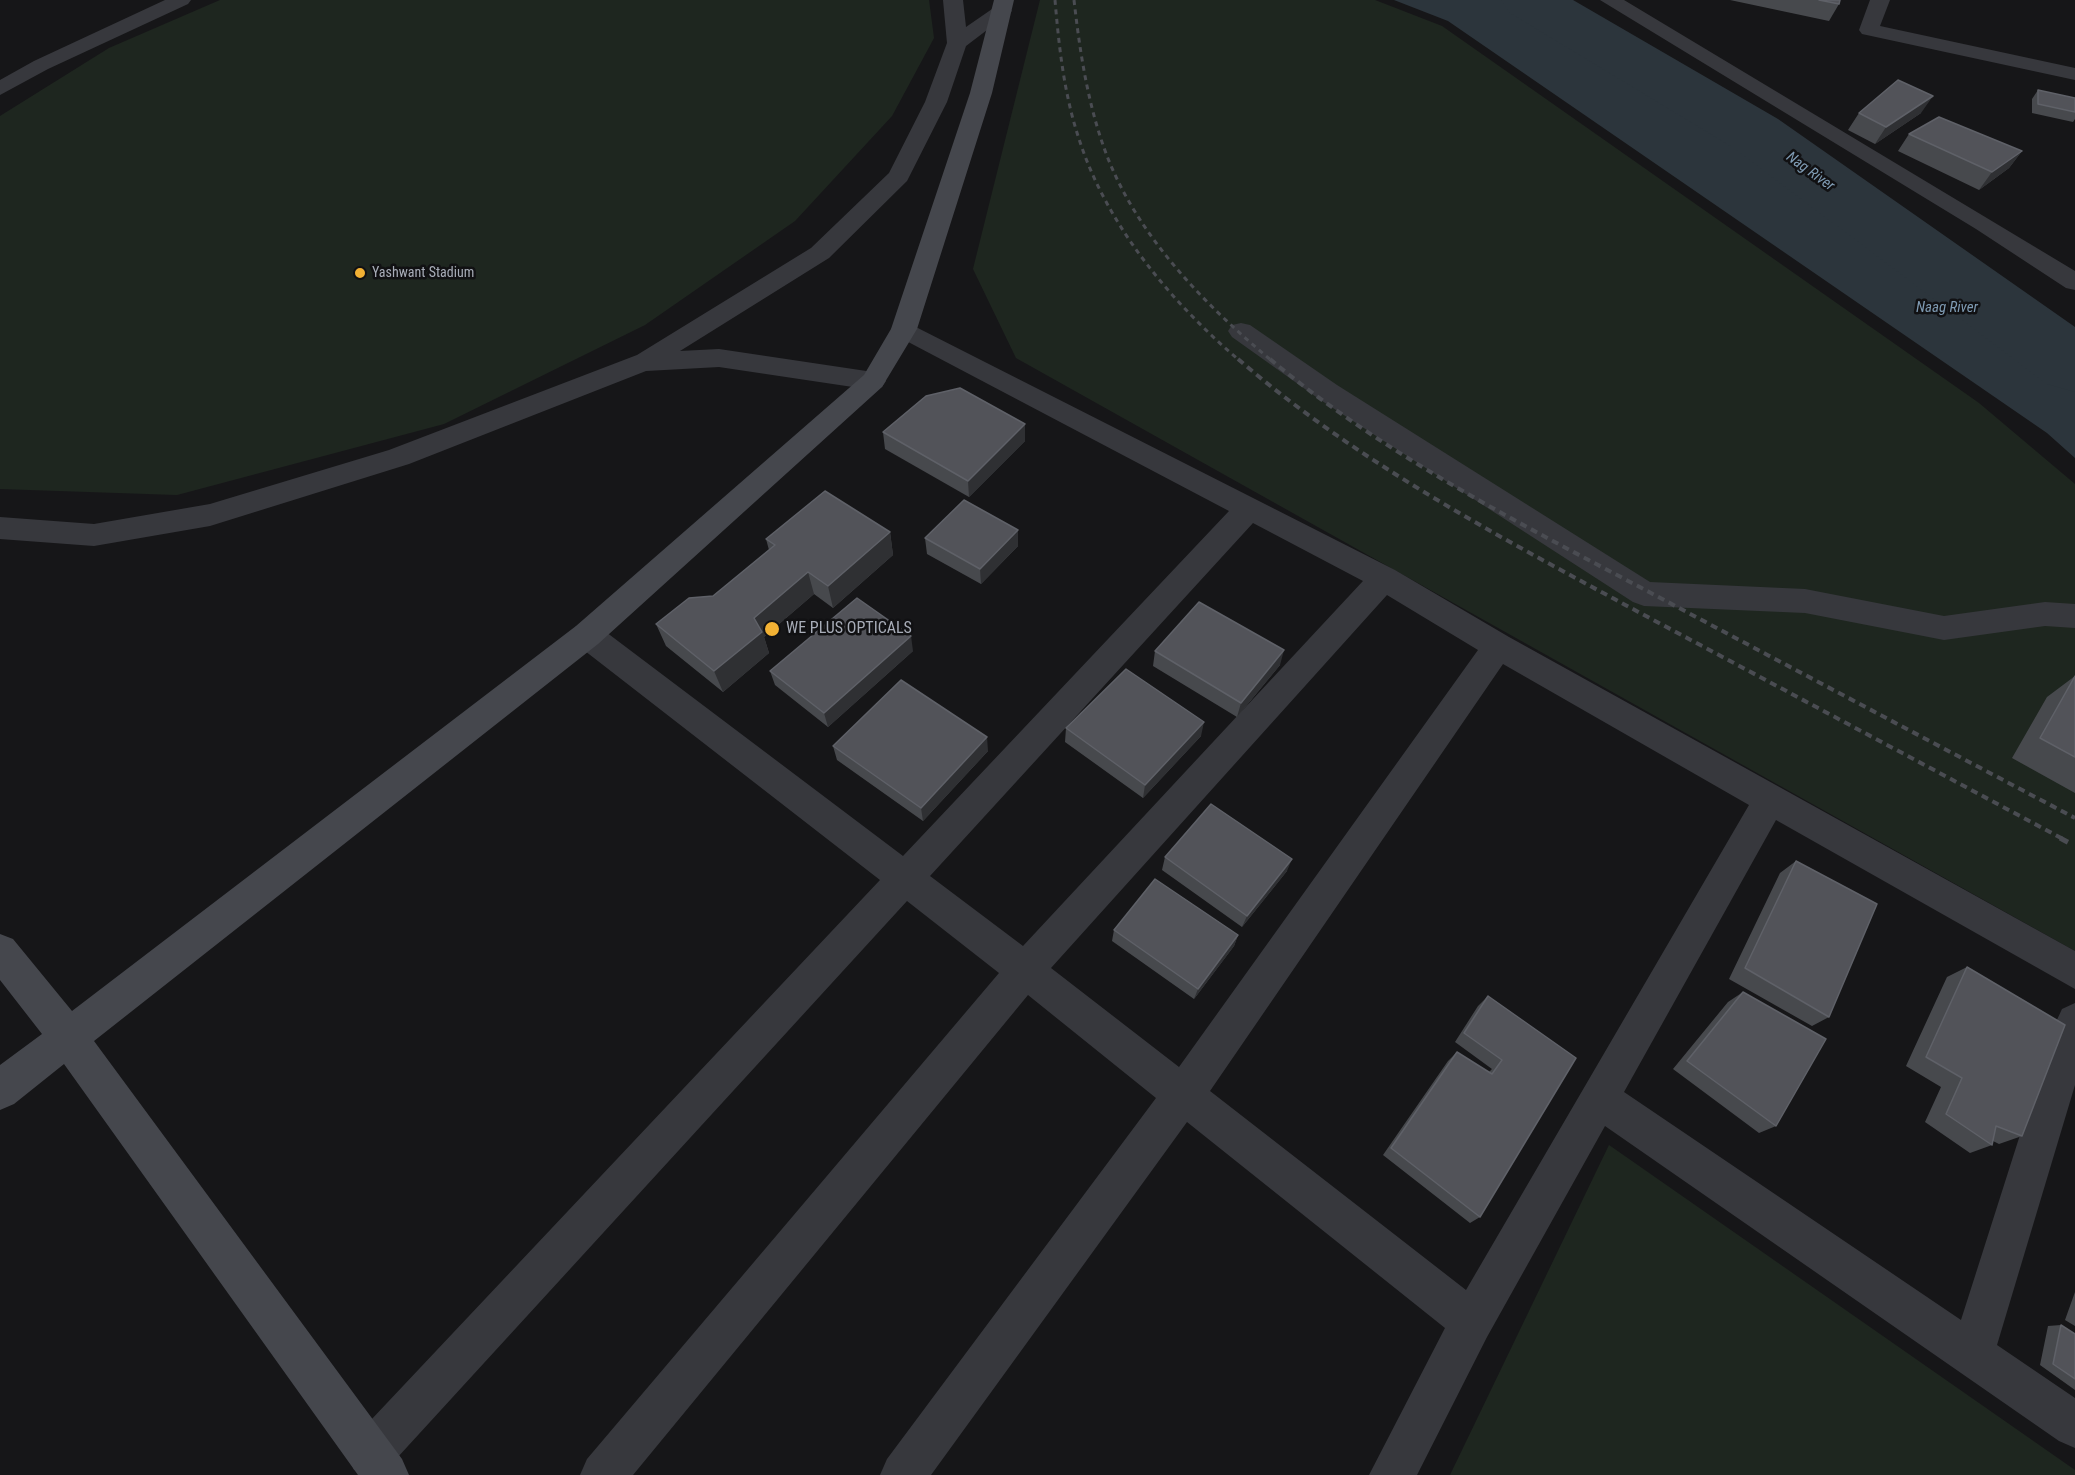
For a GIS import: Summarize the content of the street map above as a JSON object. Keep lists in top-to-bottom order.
{
  "water": ["Nag River", "Naag River"],
  "places": ["Yashwant Stadium", "WE PLUS OPTICALS"]
}
